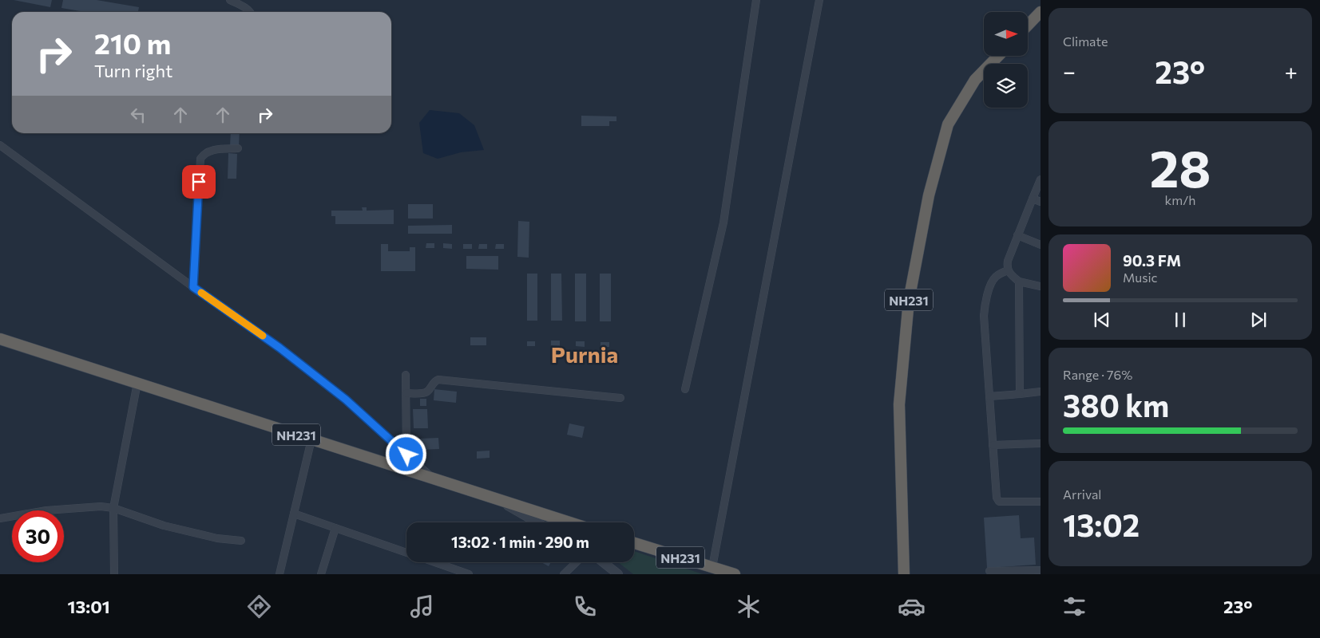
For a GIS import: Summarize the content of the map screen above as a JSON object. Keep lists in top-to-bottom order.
{
  "streets": {
    "highway": ["NH231"]
  },
  "districts": ["Purnia"],
  "north": "right",
  "page": {
    "tile": [
      "Climate",
      ["28", "km/h"],
      ["Range · 76%", "380 km"],
      ["Arrival", "13:02"]
    ],
    "turn": ["210 m", "Turn right"],
    "heat": ["−", "23°", "+"],
    "song": ["90.3 FM", "Music"],
    "limit": "30",
    "trip": "13:02 · 1 min · 290 m",
    "tabs": ["13:01", "23°"]
  }
}
